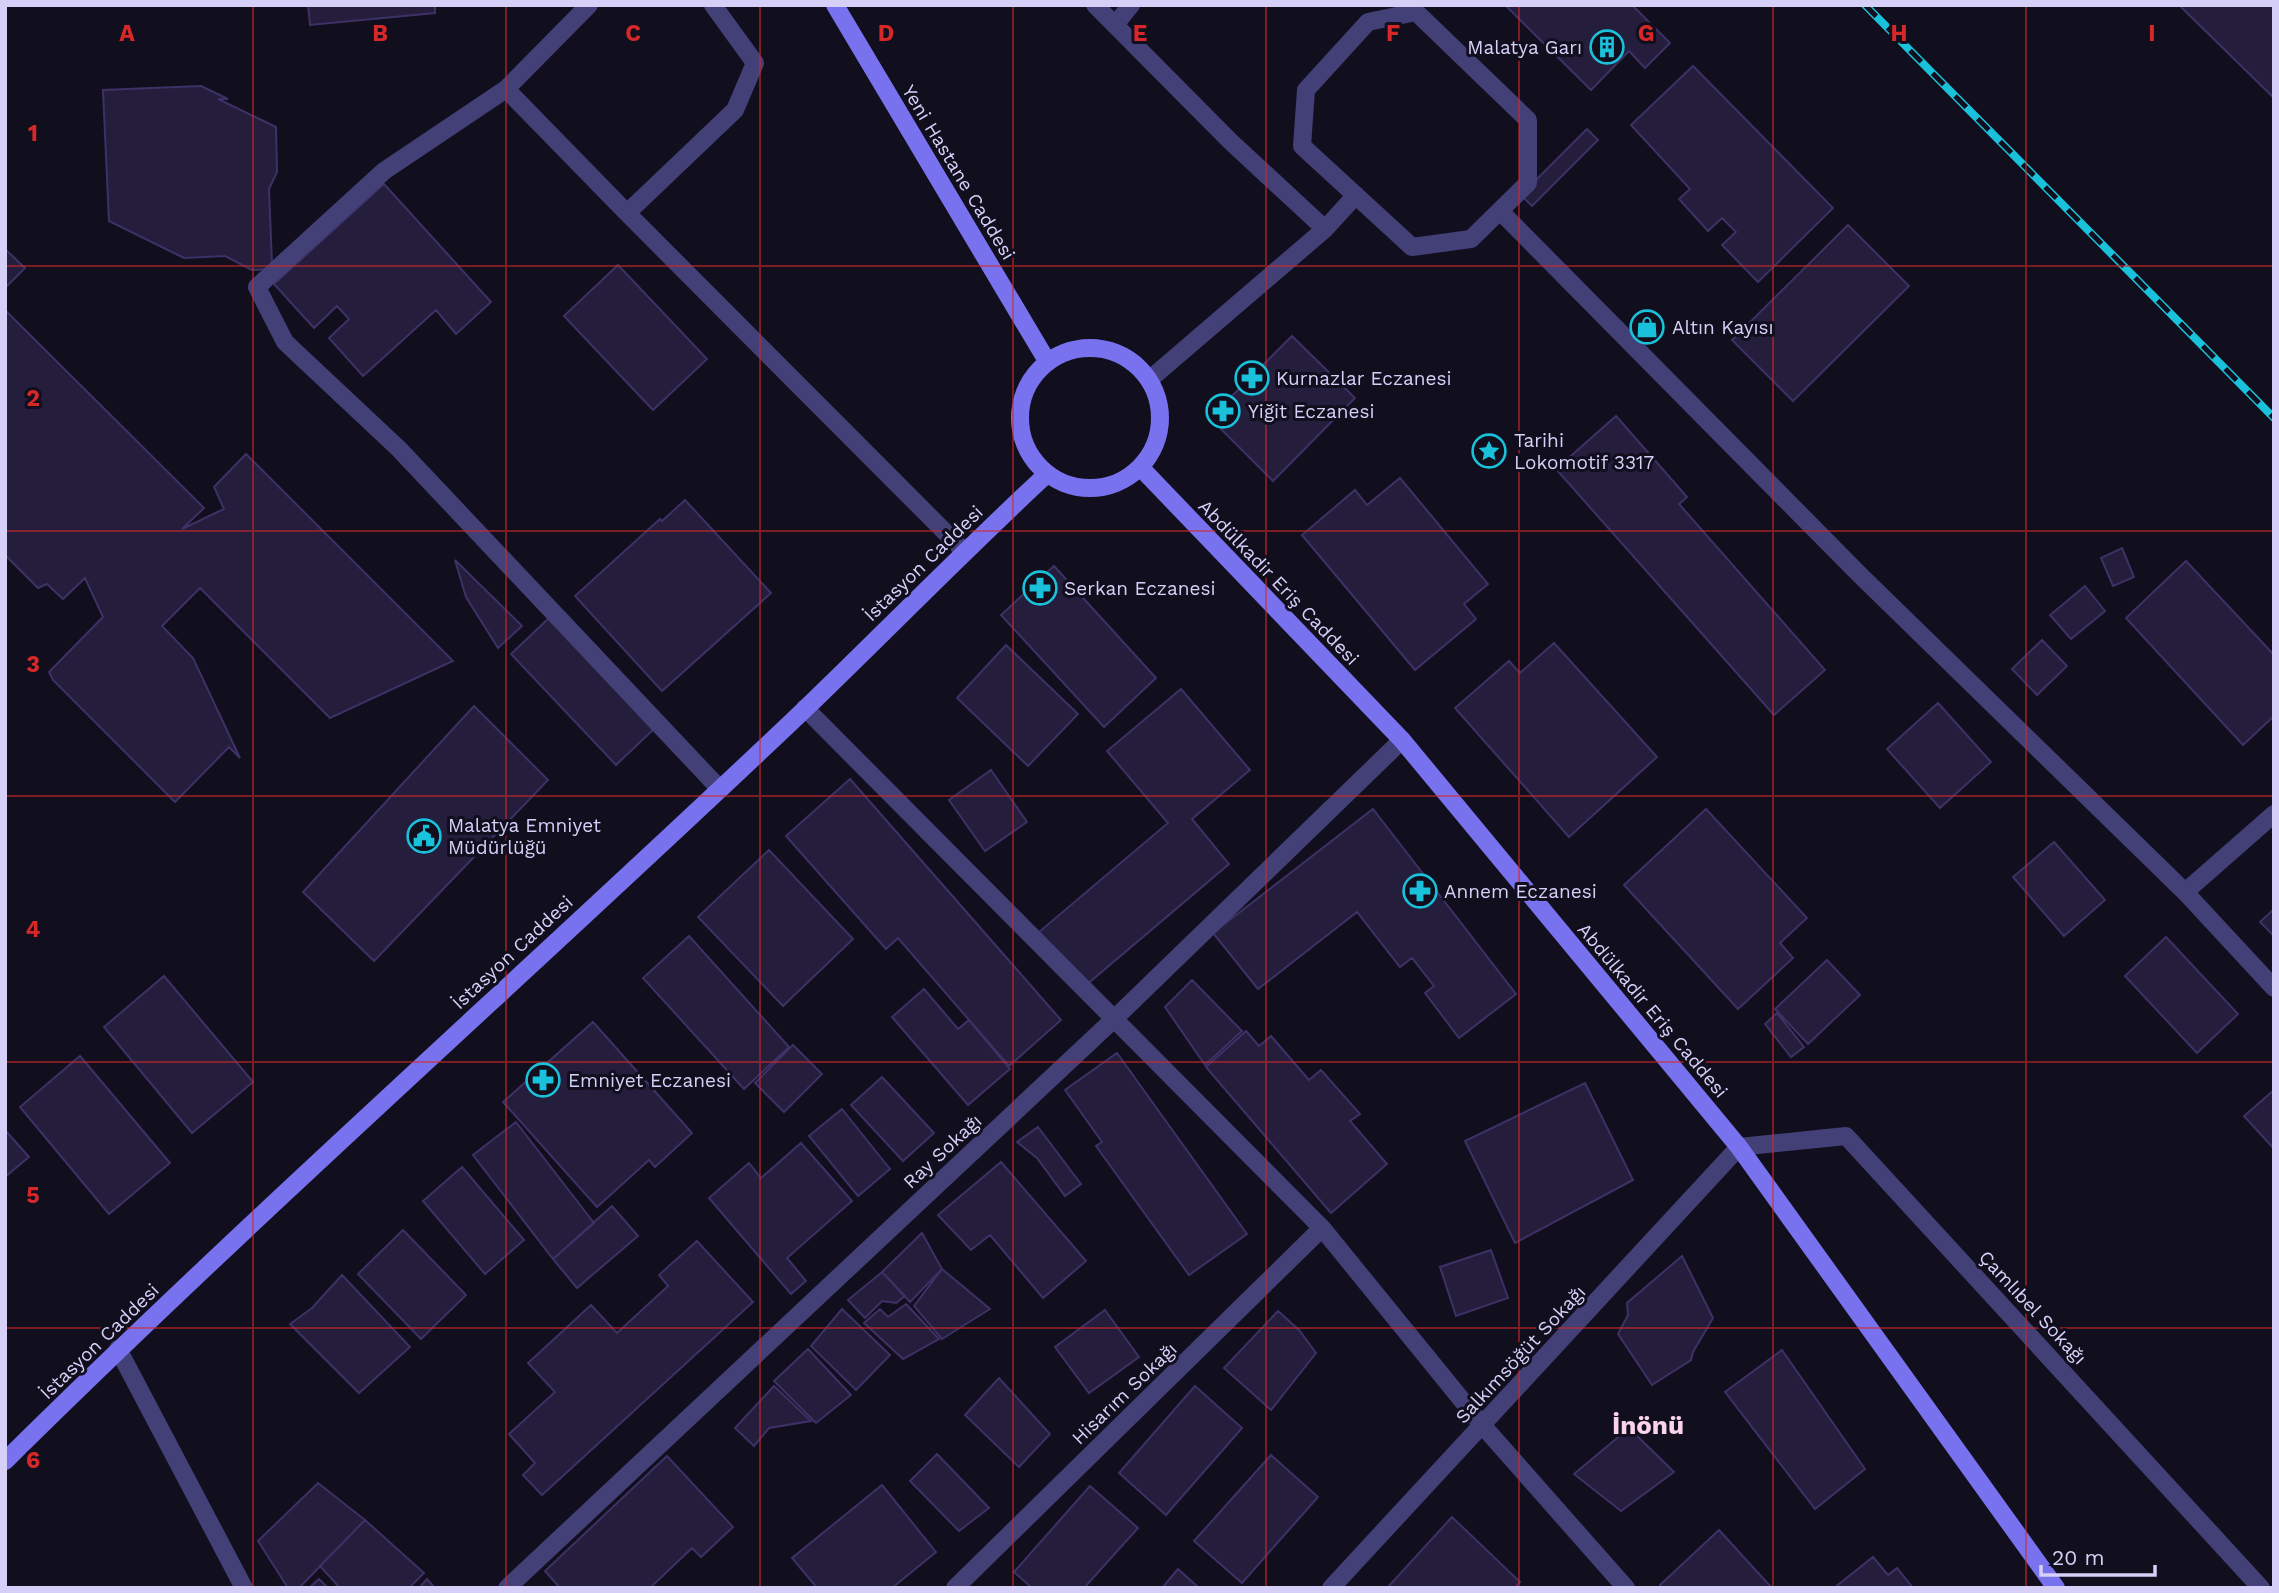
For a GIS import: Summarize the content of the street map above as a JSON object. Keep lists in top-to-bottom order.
{
  "streets": {
    "main road": ["Yeni Hastane Caddesi", "İstasyon Caddesi", "Abdülkadir Eriş Caddesi"],
    "street": [
      "Ray Sokağı",
      "Çamlıbel Sokağı",
      "Salkımsöğüt Sokağı",
      "Hisarım Sokağı"
    ]
  },
  "crossings": [
    ["Yeni Hastane Caddesi", "İstasyon Caddesi"],
    ["Yeni Hastane Caddesi", "Abdülkadir Eriş Caddesi"],
    ["İstasyon Caddesi", "Abdülkadir Eriş Caddesi"],
    ["Abdülkadir Eriş Caddesi", "Ray Sokağı"],
    ["Abdülkadir Eriş Caddesi", "Çamlıbel Sokağı"],
    ["Abdülkadir Eriş Caddesi", "Salkımsöğüt Sokağı"],
    ["Çamlıbel Sokağı", "Salkımsöğüt Sokağı"]
  ],
  "districts": ["İnönü"],
  "places": {
    "building": ["Malatya Garı"],
    "shop": ["Altın Kayısı"],
    "pharmacy": [
      "Kurnazlar Eczanesi",
      "Yiğit Eczanesi",
      "Serkan Eczanesi",
      "Annem Eczanesi",
      "Emniyet Eczanesi"
    ],
    "place": ["Tarihi Lokomotif 3317"],
    "public building": ["Malatya Emniyet Müdürlüğü"]
  },
  "scale_bar": "20 m",
  "grid": {
    "columns": [
      "A",
      "B",
      "C",
      "D",
      "E",
      "F",
      "G",
      "H",
      "I"
    ],
    "rows": [
      "1",
      "2",
      "3",
      "4",
      "5",
      "6"
    ]
  }
}
